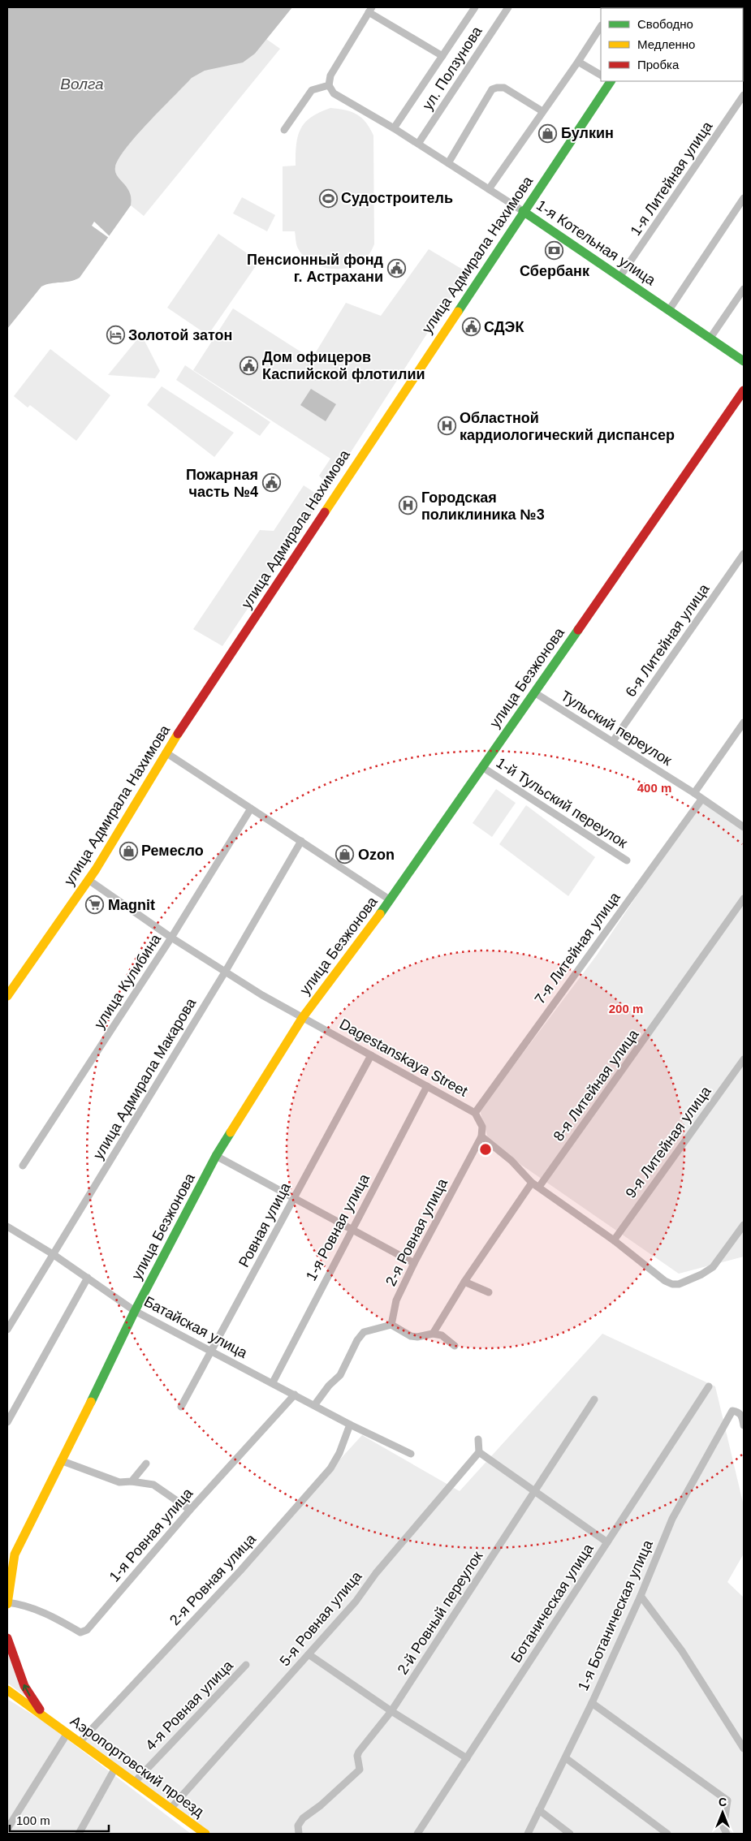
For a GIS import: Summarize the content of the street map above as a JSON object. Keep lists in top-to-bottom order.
{
  "streets": {
    "street": [
      "ул. Ползунова",
      "1-я Литейная улица",
      "1-я Котельная улица",
      "улица Адмирала Нахимова",
      "6-я Литейная улица",
      "улица Безжонова",
      "Тульский переулок",
      "1-й Тульский переулок",
      "7-я Литейная улица",
      "улица Кулибина",
      "Dagestanskaya Street",
      "улица Адмирала Макарова",
      "8-я Литейная улица",
      "9-я Литейная улица",
      "Ровная улица",
      "1-я Ровная улица",
      "2-я Ровная улица",
      "Батайская улица",
      "Ботаническая улица",
      "2-й Ровный переулок",
      "1-я Ботаническая улица",
      "5-я Ровная улица",
      "4-я Ровная улица",
      "Аэропортовский проезд"
    ]
  },
  "crossings": [
    ["ул. Ползунова", "1-я Котельная улица"],
    ["1-я Литейная улица", "1-я Котельная улица"],
    ["1-я Котельная улица", "улица Адмирала Нахимова"],
    ["улица Адмирала Нахимова", "Dagestanskaya Street"],
    ["6-я Литейная улица", "Тульский переулок"],
    ["улица Безжонова", "Тульский переулок"],
    ["улица Безжонова", "1-й Тульский переулок"],
    ["улица Безжонова", "Dagestanskaya Street"],
    ["улица Безжонова", "1-я Ровная улица"],
    ["улица Безжонова", "Батайская улица"],
    ["Тульский переулок", "7-я Литейная улица"],
    ["7-я Литейная улица", "Dagestanskaya Street"],
    ["улица Кулибина", "Dagestanskaya Street"],
    ["Dagestanskaya Street", "улица Адмирала Макарова"],
    ["Dagestanskaya Street", "Ровная улица"],
    ["Dagestanskaya Street", "1-я Ровная улица"],
    ["Dagestanskaya Street", "2-я Ровная улица"],
    ["улица Адмирала Макарова", "Батайская улица"],
    ["Ровная улица", "Батайская улица"],
    ["1-я Ровная улица", "Батайская улица"],
    ["2-я Ровная улица", "Батайская улица"],
    ["2-я Ровная улица", "Аэропортовский проезд"],
    ["5-я Ровная улица", "Аэропортовский проезд"],
    ["4-я Ровная улица", "Аэропортовский проезд"]
  ],
  "water": ["Волга"],
  "places": {
    "shop": ["Булкин", "Ремесло", "Ozon"],
    "sports": ["Судостроитель"],
    "bank": ["Сбербанк"],
    "public building": [
      "Пенсионный фонд г. Астрахани",
      "СДЭК",
      "Дом офицеров Каспийской флотилии",
      "Пожарная часть №4"
    ],
    "hotel": ["Золотой затон"],
    "hospital": ["Областной кардиологический диспансер", "Городская поликлиника №3"],
    "supermarket": ["Magnit"]
  },
  "legend": ["Свободно", "Медленно", "Пробка"],
  "scale_bar": "100 m",
  "north": "top",
  "rings": ["400 m", "200 m"]
}
